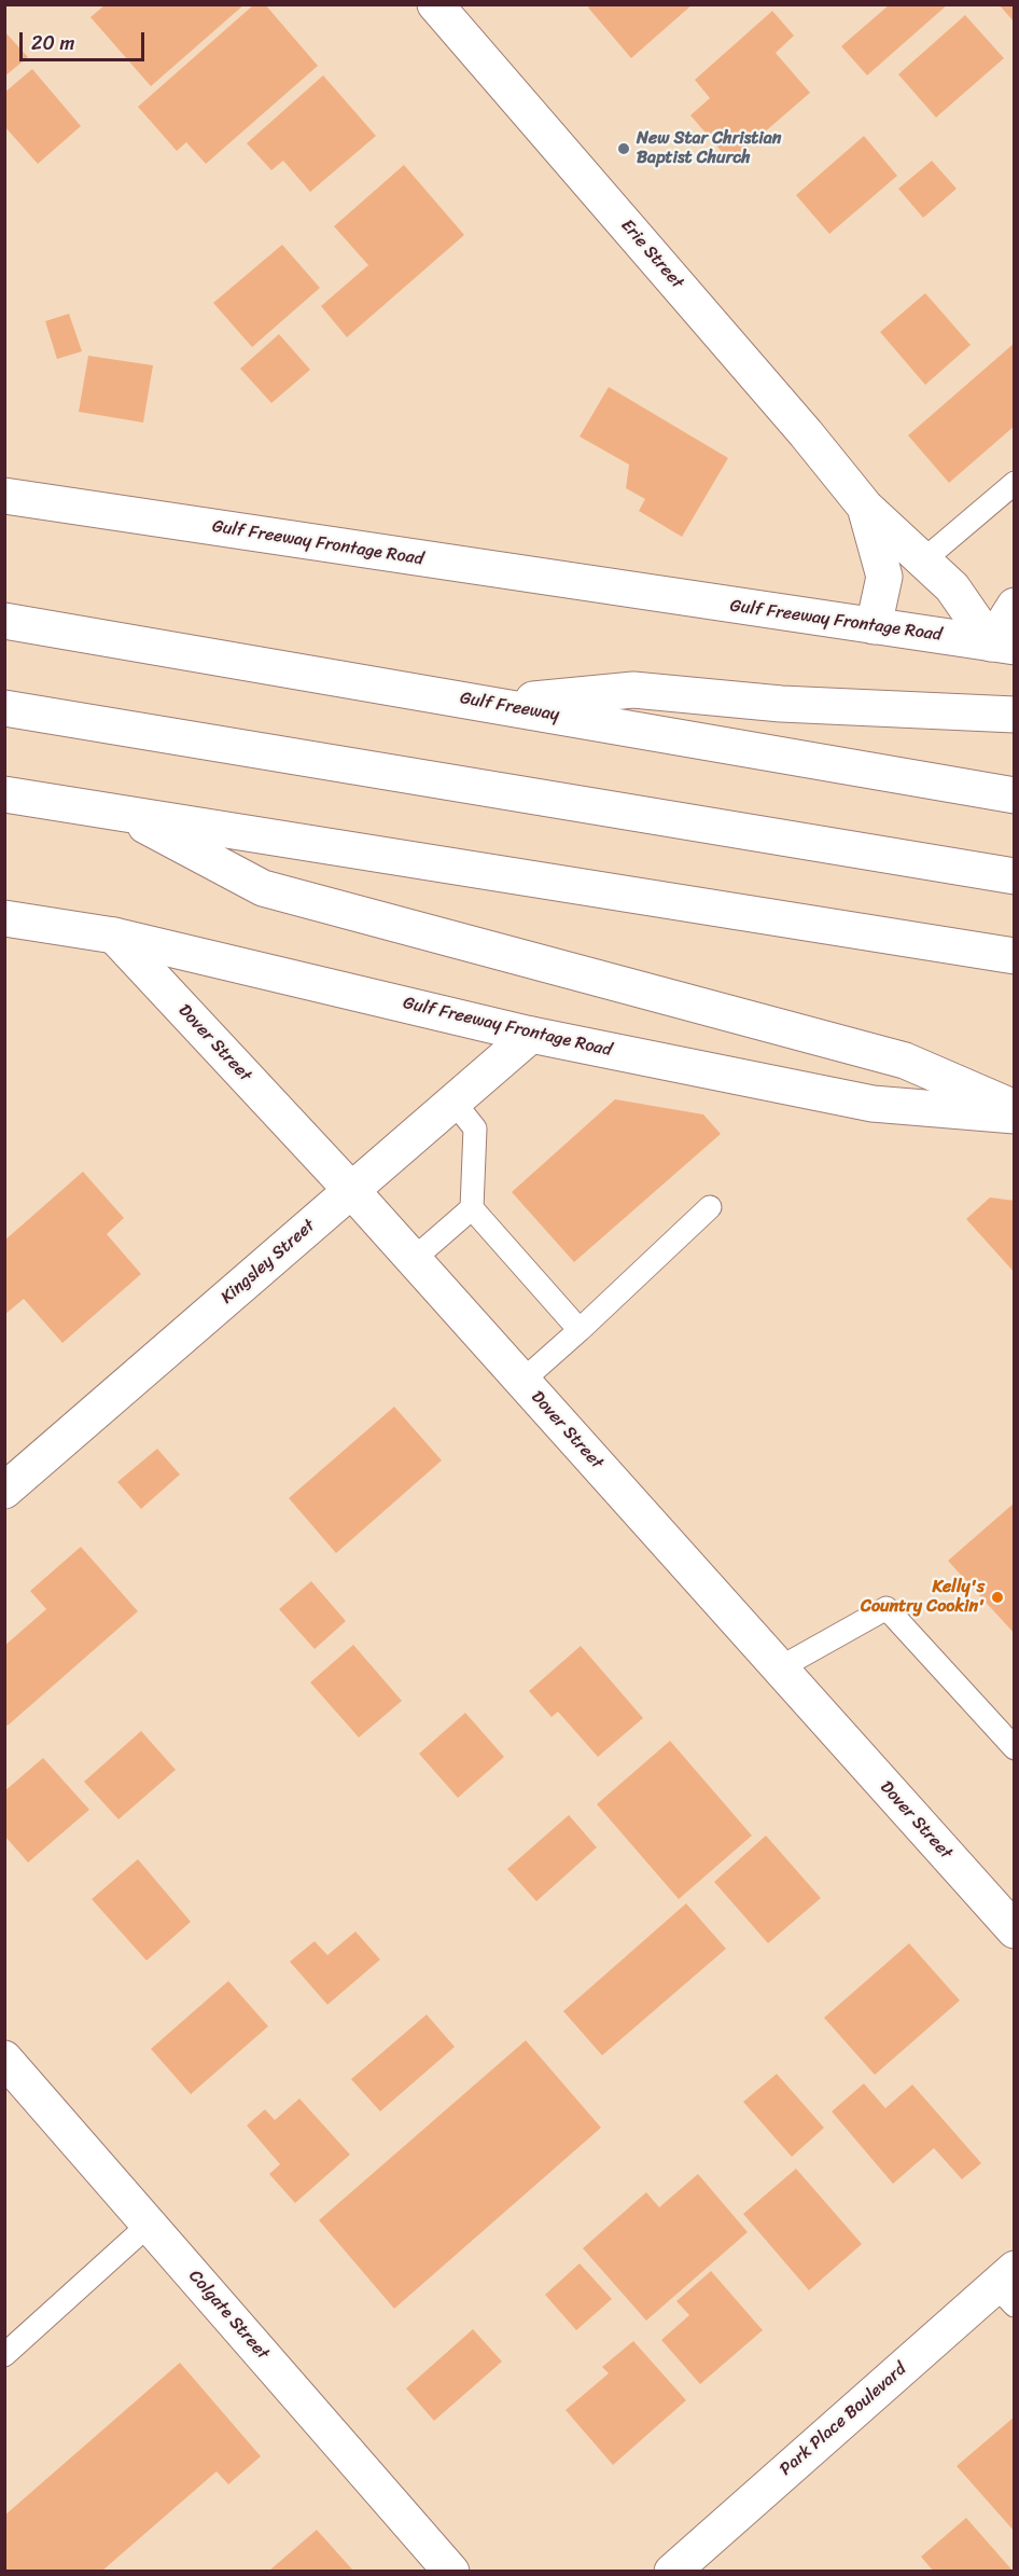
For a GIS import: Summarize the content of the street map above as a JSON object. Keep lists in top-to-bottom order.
{
  "streets": {
    "main road": [
      "Erie Street",
      "Gulf Freeway Frontage Road",
      "Gulf Freeway",
      "Dover Street",
      "Kingsley Street",
      "Colgate Street",
      "Park Place Boulevard"
    ]
  },
  "crossings": [
    ["Erie Street", "Gulf Freeway Frontage Road"],
    ["Gulf Freeway Frontage Road", "Dover Street"],
    ["Gulf Freeway Frontage Road", "Kingsley Street"],
    ["Dover Street", "Kingsley Street"]
  ],
  "places": ["New Star Christian Baptist Church", "Kelly's Country Cookin'"],
  "scale_bar": "20 m"
}
